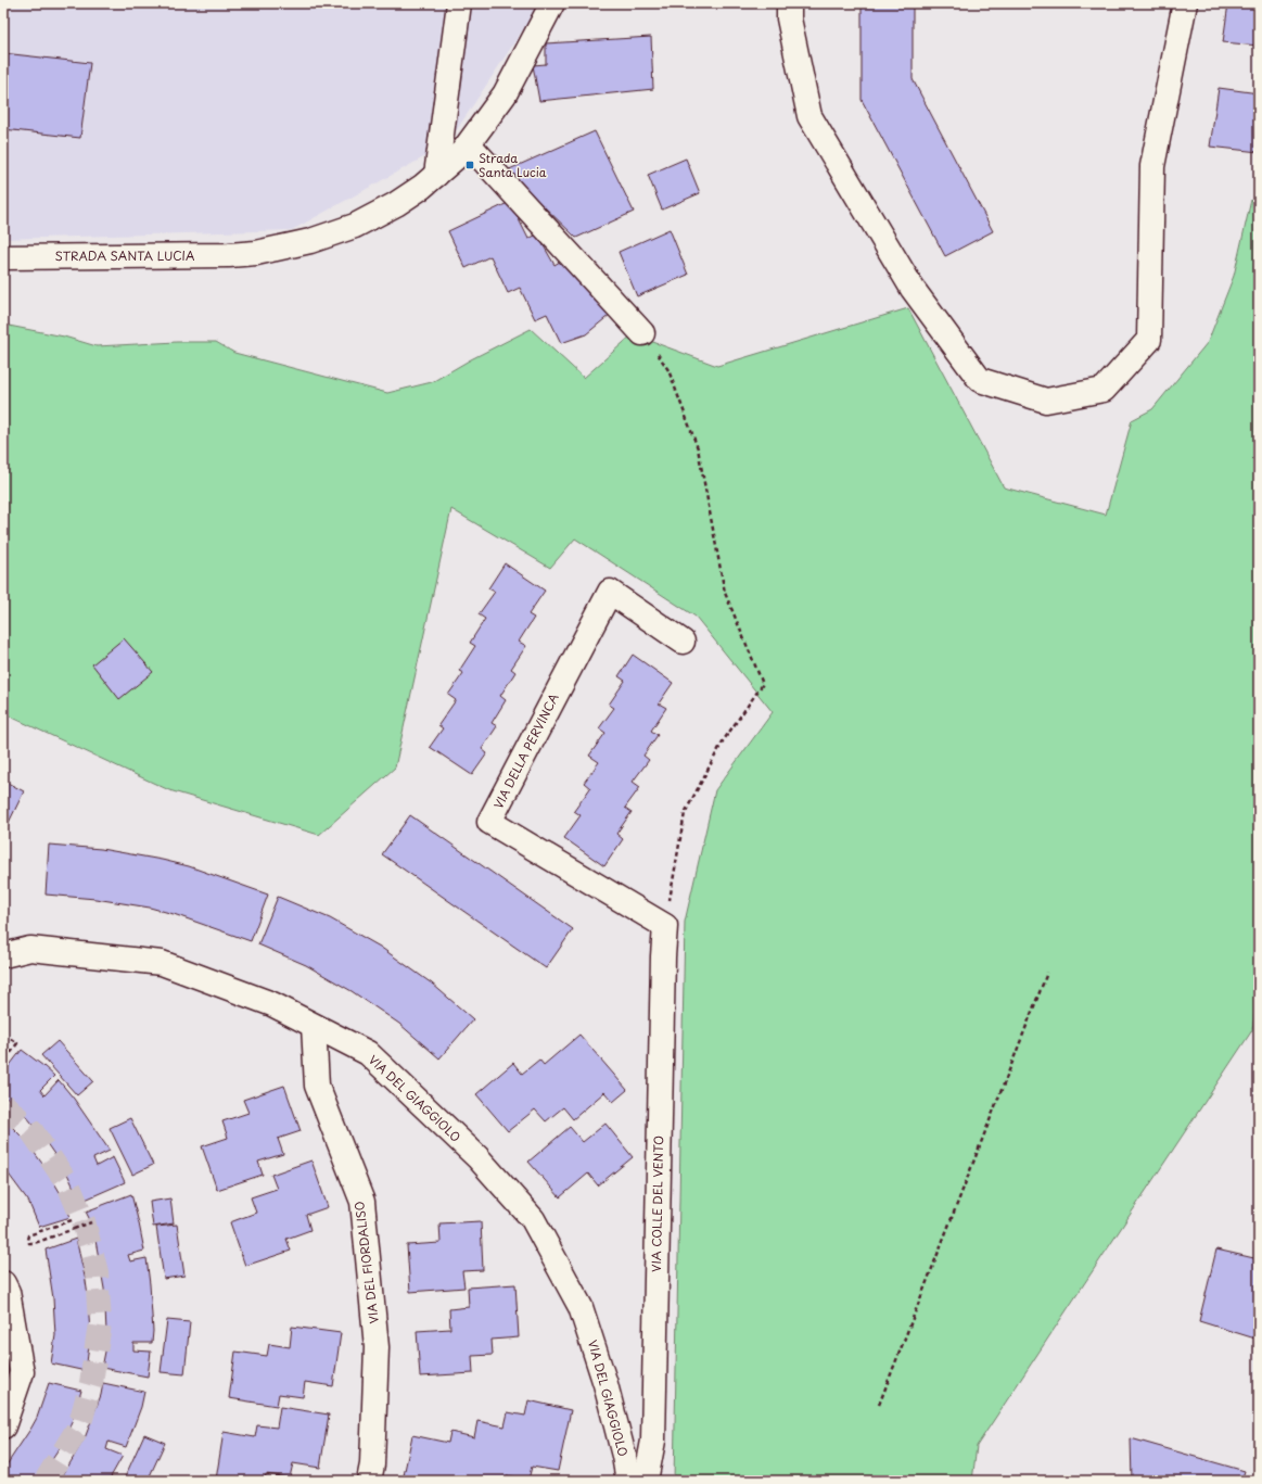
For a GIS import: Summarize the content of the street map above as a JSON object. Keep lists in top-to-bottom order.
{
  "streets": {
    "street": [
      "STRADA SANTA LUCIA",
      "VIA DELLA PERVINCA",
      "VIA DEL GIAGGIOLO",
      "VIA COLLE DEL VENTO",
      "VIA DEL FIORDALISO"
    ]
  },
  "crossings": [
    ["VIA DELLA PERVINCA", "VIA COLLE DEL VENTO"],
    ["VIA DEL GIAGGIOLO", "VIA DEL FIORDALISO"]
  ],
  "places": {
    "transit": ["Strada Santa Lucia"]
  }
}
